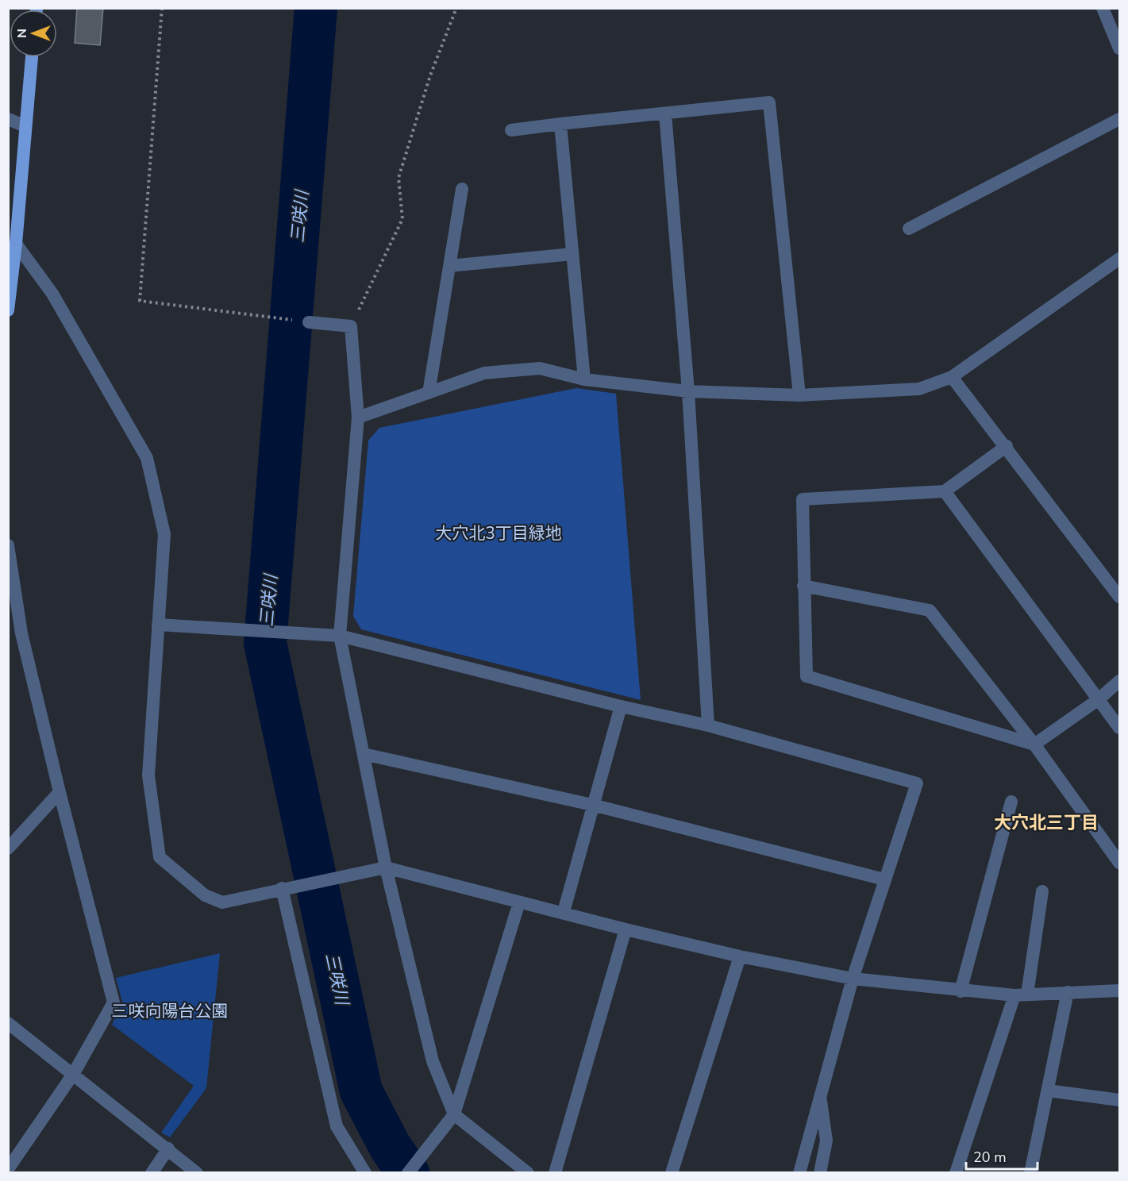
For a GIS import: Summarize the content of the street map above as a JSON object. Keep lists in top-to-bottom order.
{
  "districts": ["大穴北三丁目"],
  "water": ["三咲川"],
  "parks": ["大穴北3丁目緑地", "三咲向陽台公園"],
  "scale_bar": "20 m",
  "north": "left"
}
